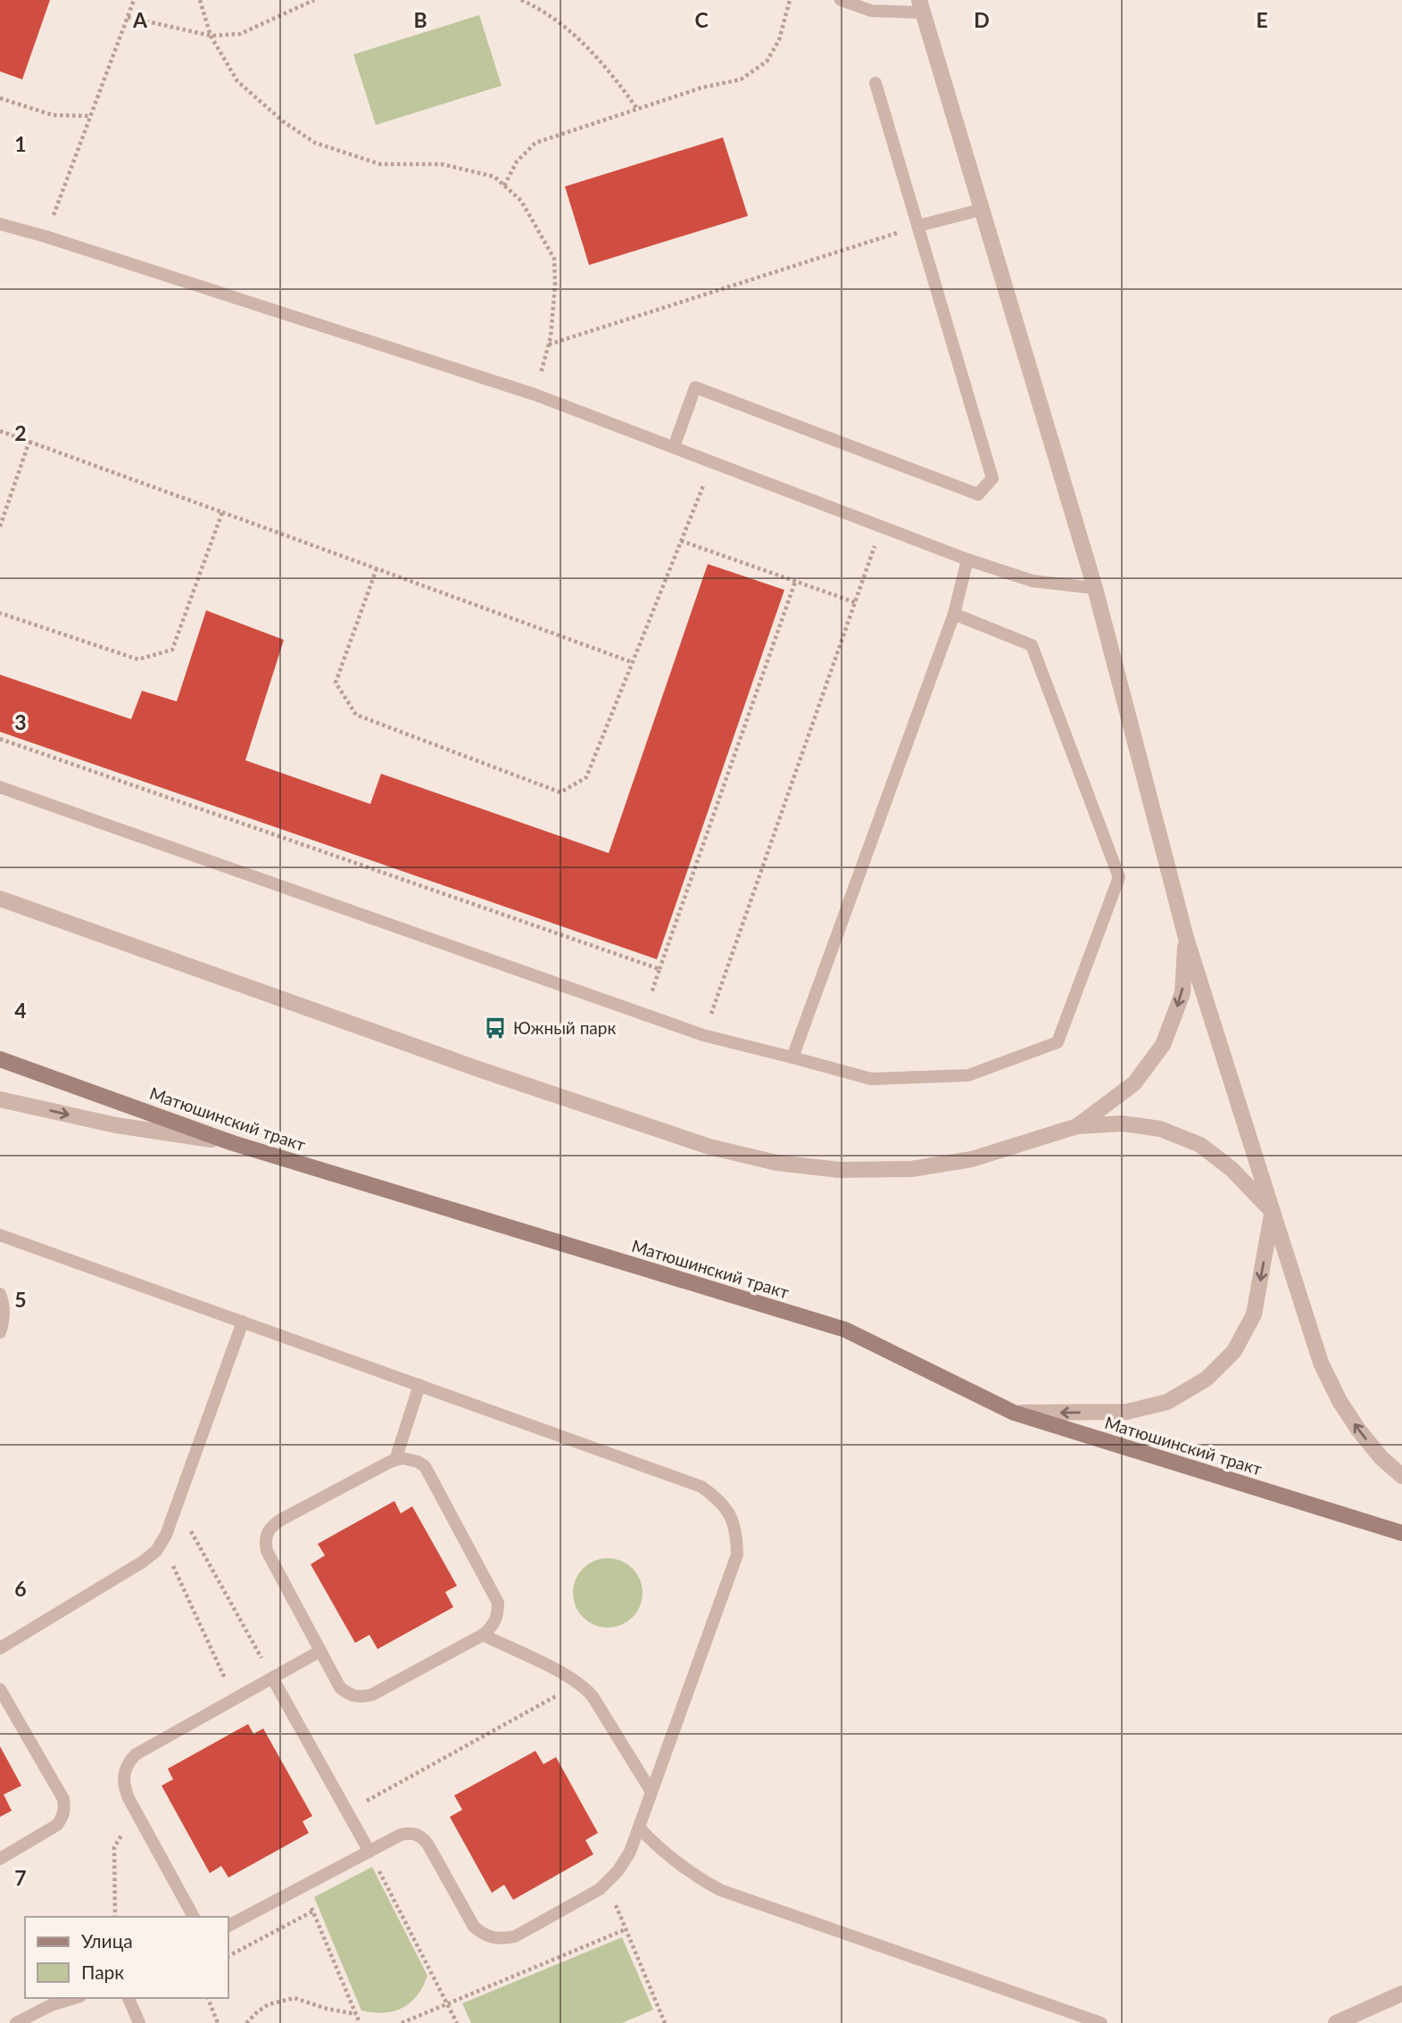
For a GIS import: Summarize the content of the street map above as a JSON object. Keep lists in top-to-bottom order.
{
  "streets": {
    "main road": ["Матюшинский тракт"]
  },
  "places": {
    "bus stop": ["Южный парк"]
  },
  "legend": ["Улица", "Парк"],
  "grid": {
    "columns": [
      "A",
      "B",
      "C",
      "D",
      "E"
    ],
    "rows": [
      "1",
      "2",
      "3",
      "4",
      "5",
      "6",
      "7"
    ]
  }
}
